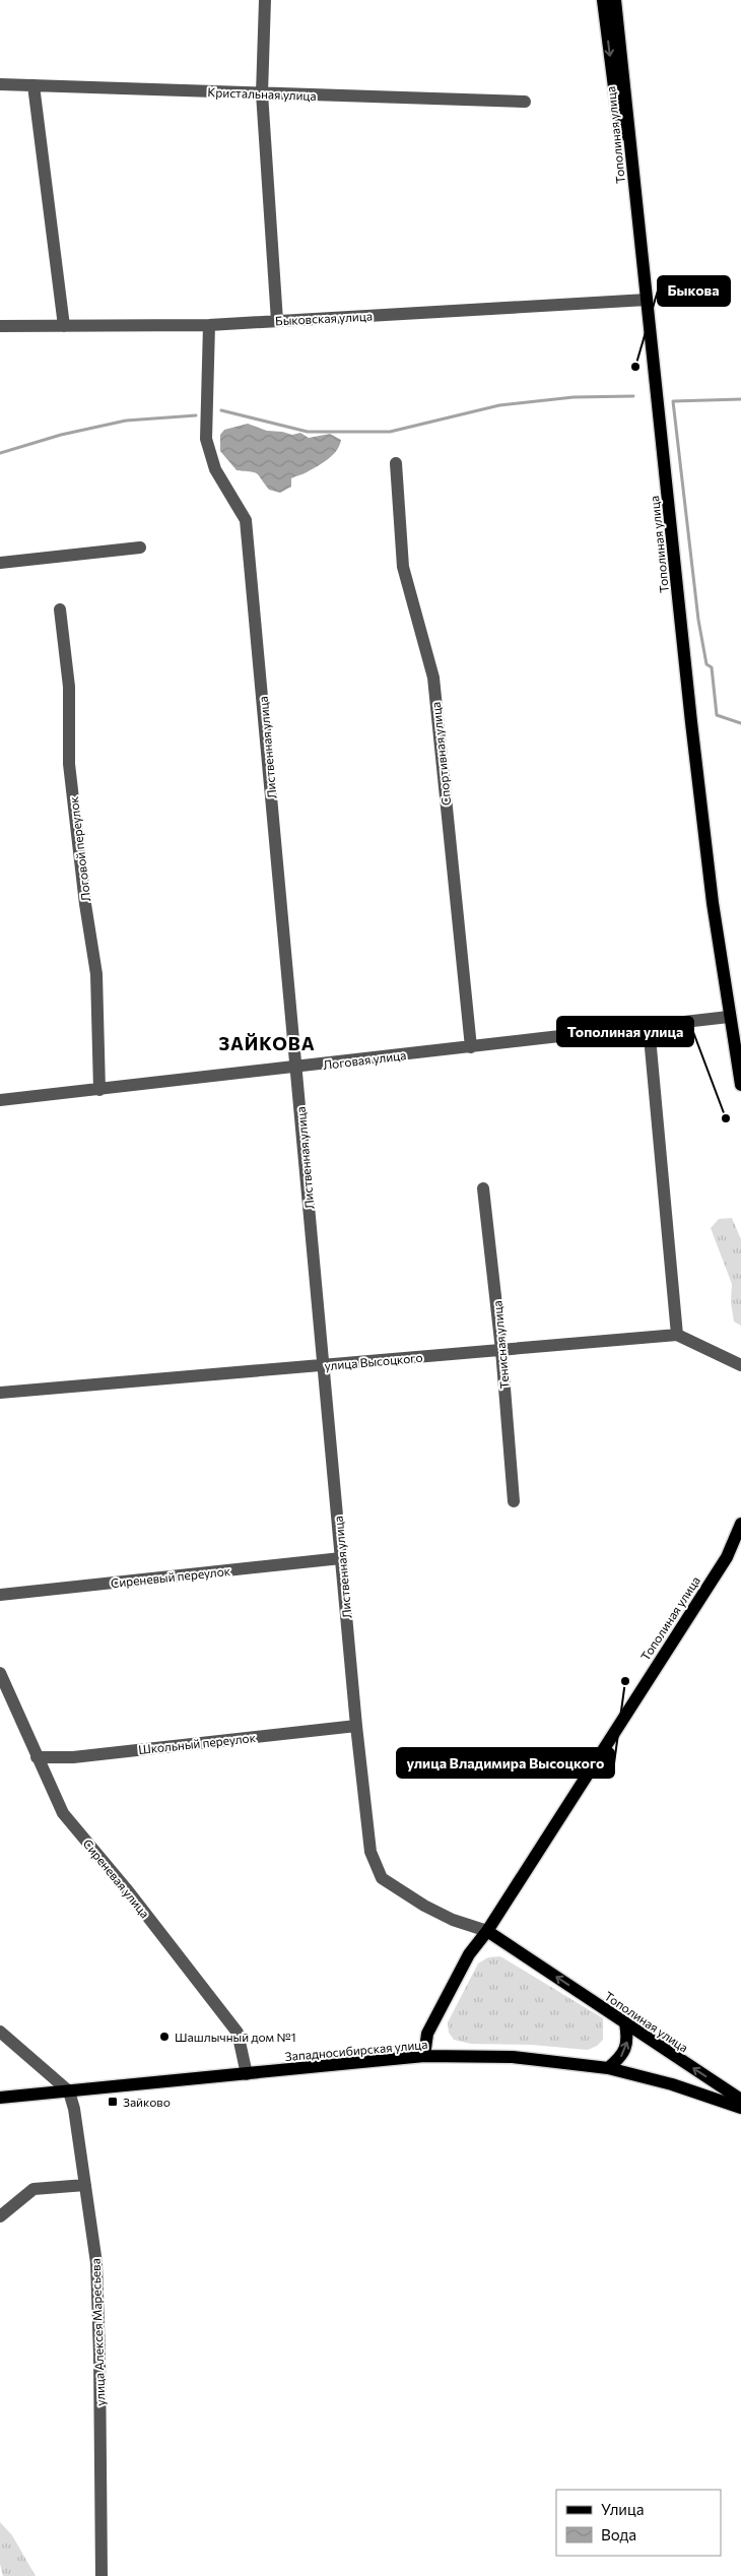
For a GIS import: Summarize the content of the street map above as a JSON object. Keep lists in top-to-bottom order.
{
  "streets": {
    "main road": ["Тополиная улица", "Западносибирская улица"],
    "street": [
      "Кристальная улица",
      "Быковская улица",
      "Лиственная улица",
      "Спортивная улица",
      "Логовой переулок",
      "Логовая улица",
      "Тенисная улица",
      "улица Высоцкого",
      "Сиреневый переулок",
      "Школьный переулок",
      "Сиреневая улица",
      "улица Алексея Маресьева"
    ]
  },
  "crossings": [
    ["Тополиная улица", "Быковская улица"],
    ["Тополиная улица", "Лиственная улица"],
    ["Тополиная улица", "Логовая улица"],
    ["Тополиная улица", "Западносибирская улица"],
    ["Быковская улица", "Лиственная улица"],
    ["Лиственная улица", "Логовая улица"],
    ["Лиственная улица", "улица Высоцкого"],
    ["Лиственная улица", "Сиреневый переулок"],
    ["Лиственная улица", "Школьный переулок"],
    ["Спортивная улица", "Логовая улица"],
    ["Логовой переулок", "Логовая улица"],
    ["Тенисная улица", "улица Высоцкого"],
    ["Школьный переулок", "Сиреневая улица"],
    ["Сиреневая улица", "Западносибирская улица"],
    ["Западносибирская улица", "улица Алексея Маресьева"]
  ],
  "districts": ["ЗАЙКОВА"],
  "places": {
    "other": [
      "Быкова",
      "Тополиная улица",
      "улица Владимира Высоцкого",
      "Шашлычный дом №1"
    ],
    "transit": ["Зайково"]
  },
  "legend": ["Улица", "Вода"]
}
